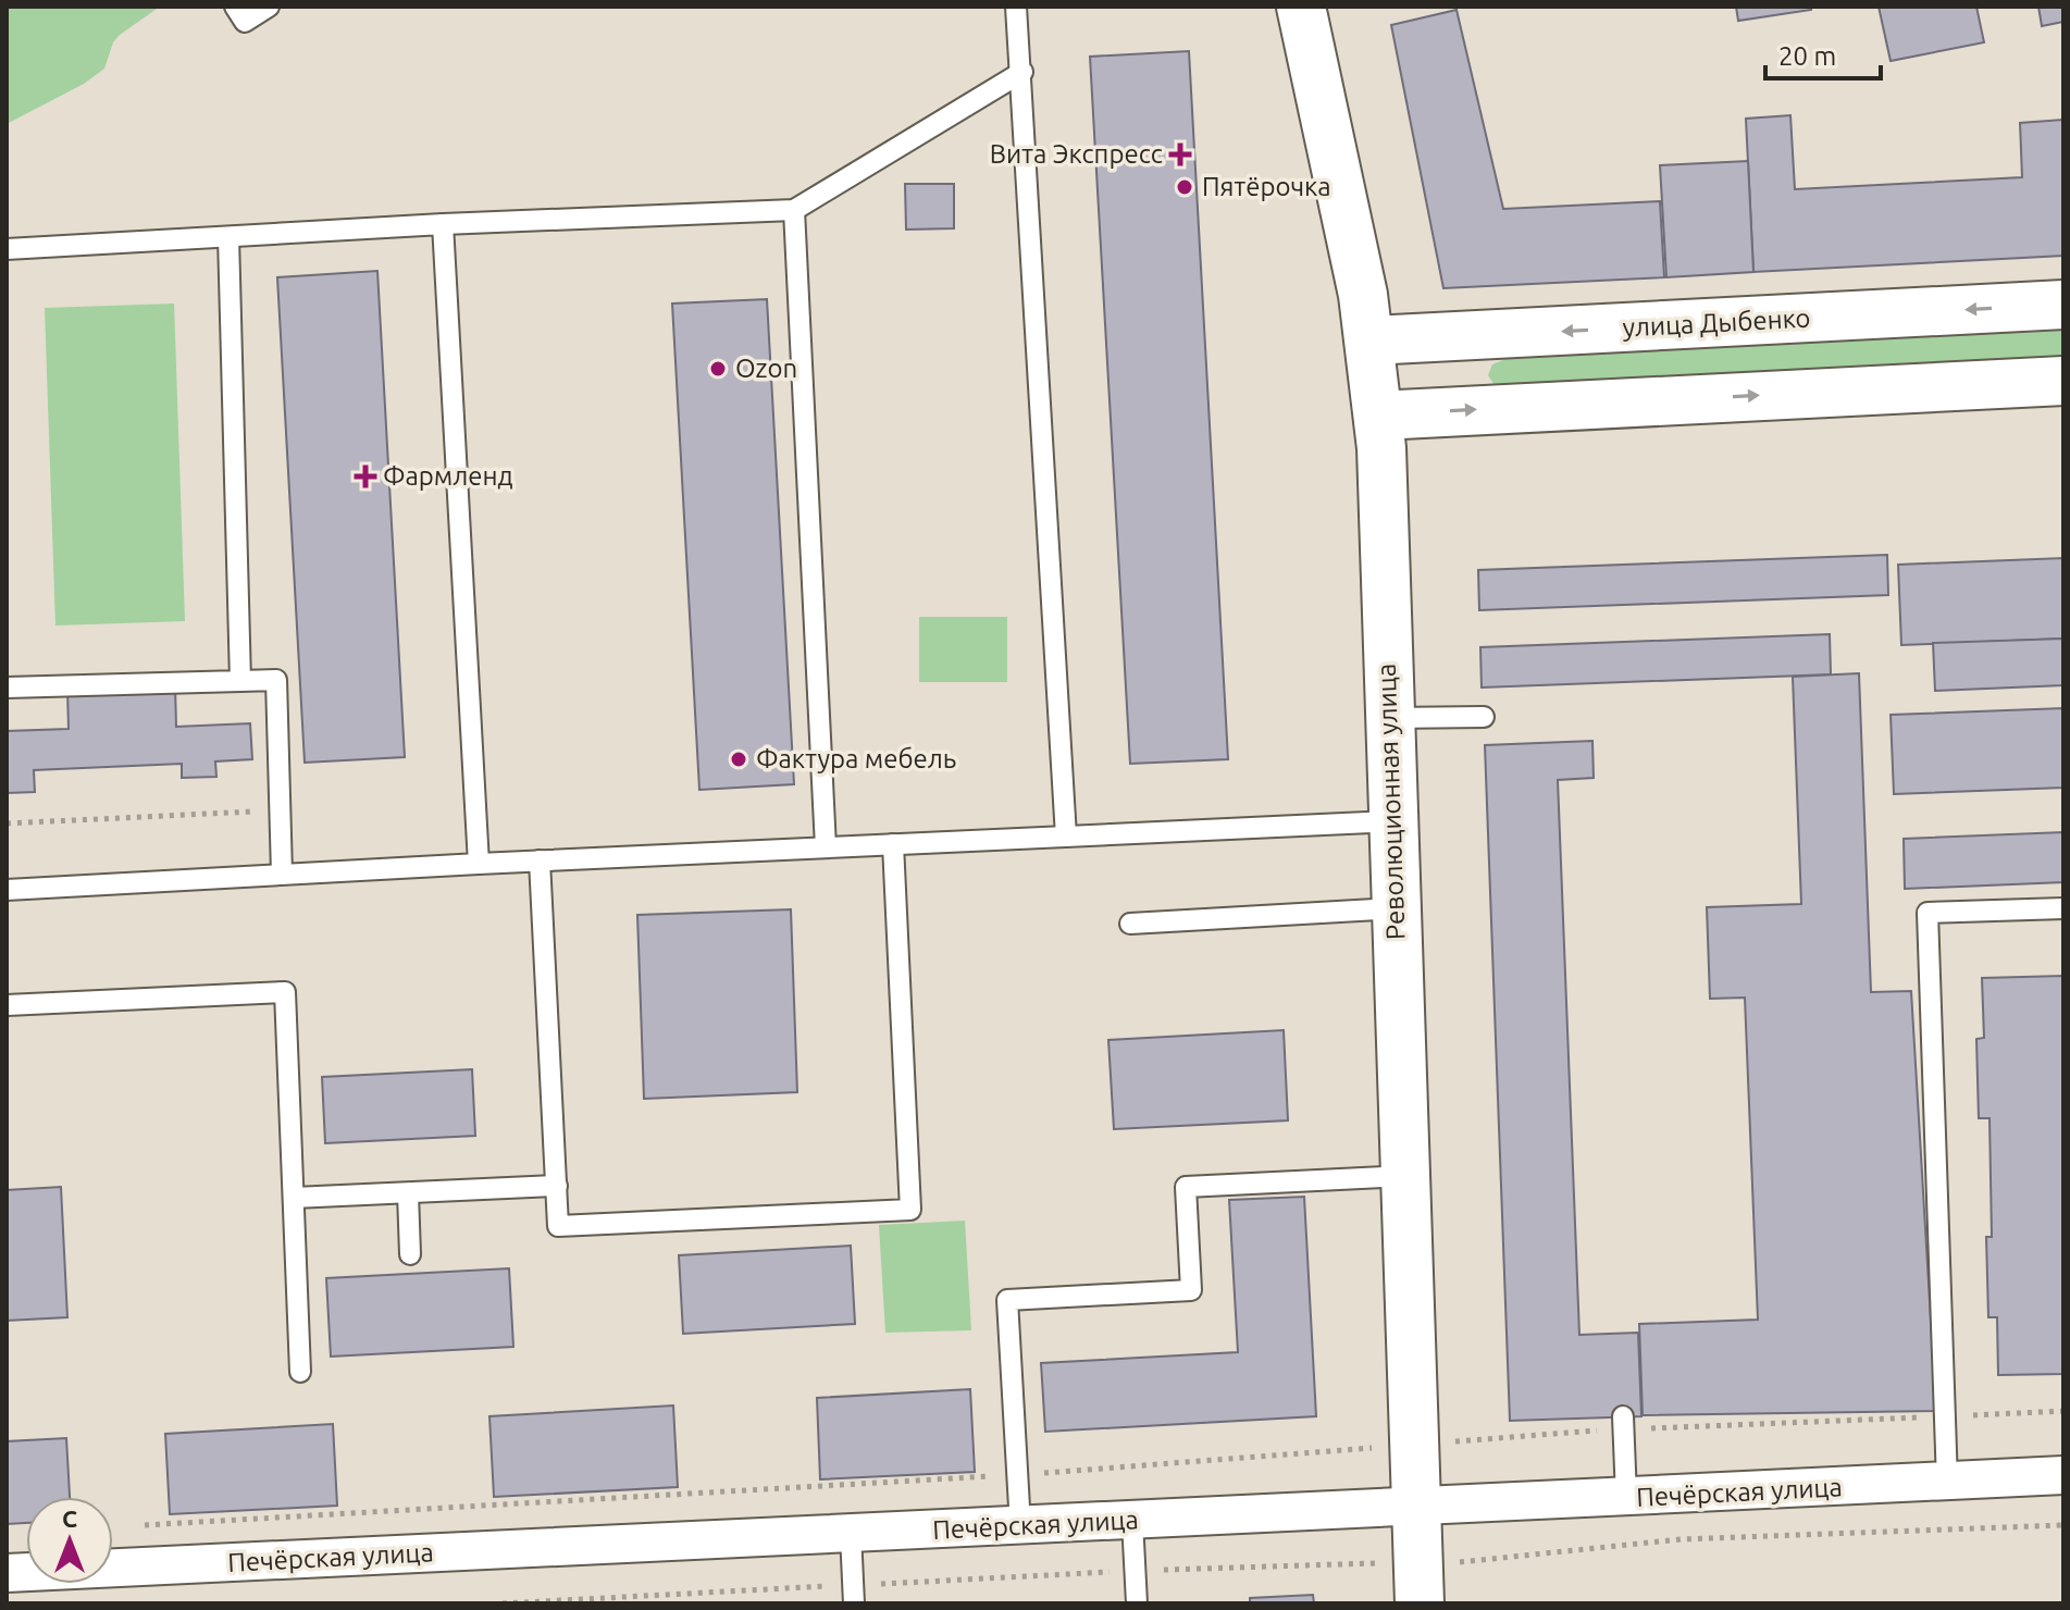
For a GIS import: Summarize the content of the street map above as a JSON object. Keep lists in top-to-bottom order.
{
  "streets": {
    "main road": ["улица Дыбенко", "Революционная улица"],
    "street": ["Печёрская улица"]
  },
  "crossings": [
    ["улица Дыбенко", "Революционная улица"],
    ["Революционная улица", "Печёрская улица"]
  ],
  "places": {
    "health": ["Вита Экспресс", "Фармленд"],
    "other": ["Пятёрочка", "Ozon", "Фактура мебель"]
  },
  "scale_bar": "20 m",
  "north": "top"
}
